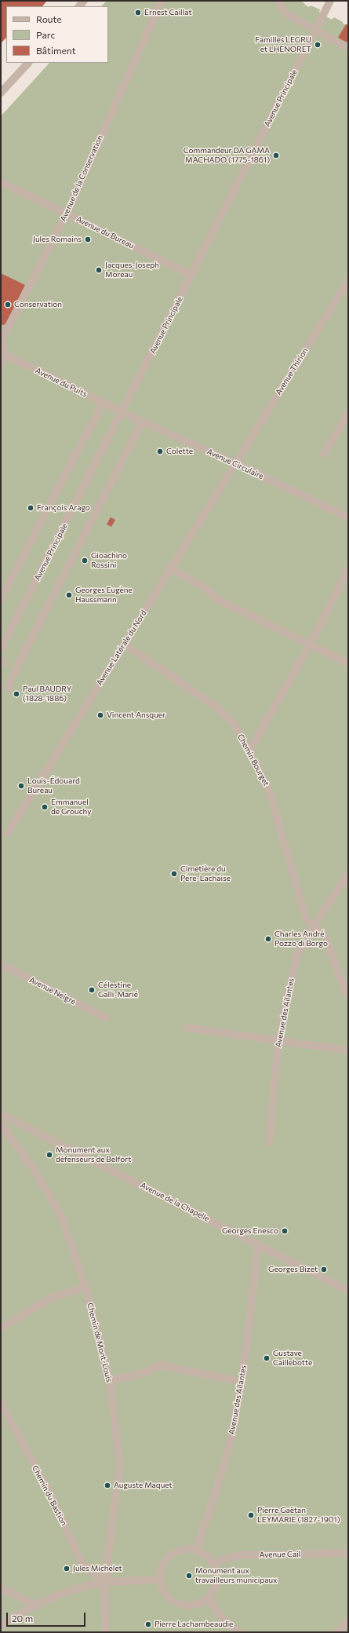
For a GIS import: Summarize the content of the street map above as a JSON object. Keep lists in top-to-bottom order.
{
  "streets": {
    "street": [
      "Avenue Principale",
      "Avenue de la Conservation",
      "Avenue du Bureau",
      "Avenue Thirion",
      "Avenue du Puits",
      "Avenue Circulaire",
      "Avenue Latérale du Nord",
      "Chemin Bourget",
      "Avenue Neigre",
      "Avenue des Ailantes",
      "Avenue de la Chapelle",
      "Chemin de Mont-Louis",
      "Chemin du Bastion",
      "Avenue Cail"
    ]
  },
  "crossings": [
    ["Avenue Principale", "Avenue du Bureau"],
    ["Avenue Principale", "Avenue du Puits"],
    ["Avenue Principale", "Avenue Circulaire"],
    ["Avenue de la Conservation", "Avenue du Bureau"],
    ["Avenue de la Conservation", "Avenue du Puits"],
    ["Avenue Thirion", "Avenue Circulaire"],
    ["Avenue Thirion", "Avenue Latérale du Nord"],
    ["Avenue du Puits", "Avenue Circulaire"],
    ["Avenue Circulaire", "Avenue Latérale du Nord"],
    ["Avenue Latérale du Nord", "Chemin Bourget"],
    ["Chemin Bourget", "Avenue des Ailantes"],
    ["Avenue des Ailantes", "Avenue de la Chapelle"],
    ["Avenue des Ailantes", "Avenue Cail"],
    ["Chemin de Mont-Louis", "Chemin du Bastion"]
  ],
  "places": [
    "Ernest Caillat",
    "Familles LEGRU et LHENORET",
    "Commandeur DA GAMA MACHADO (1775-1861)",
    "Jules Romains",
    "Jacques-Joseph Moreau",
    "Conservation",
    "Colette",
    "François Arago",
    "Gioachino Rossini",
    "Georges Eugène Haussmann",
    "Paul BAUDRY (1828-1886)",
    "Vincent Ansquer",
    "Louis-Édouard Bureau",
    "Emmanuel de Grouchy",
    "Cimetière du Père-Lachaise",
    "Charles André Pozzo di Borgo",
    "Célestine Galli-Marié",
    "Monument aux défenseurs de Belfort",
    "Georges Enesco",
    "Georges Bizet",
    "Gustave Caillebotte",
    "Auguste Maquet",
    "Pierre Gaëtan LEYMARIE (1827-1901)",
    "Jules Michelet",
    "Monument aux travailleurs municipaux",
    "Pierre Lachambeaudie"
  ],
  "legend": ["Route", "Parc", "Bâtiment"],
  "scale_bar": "20 m"
}
